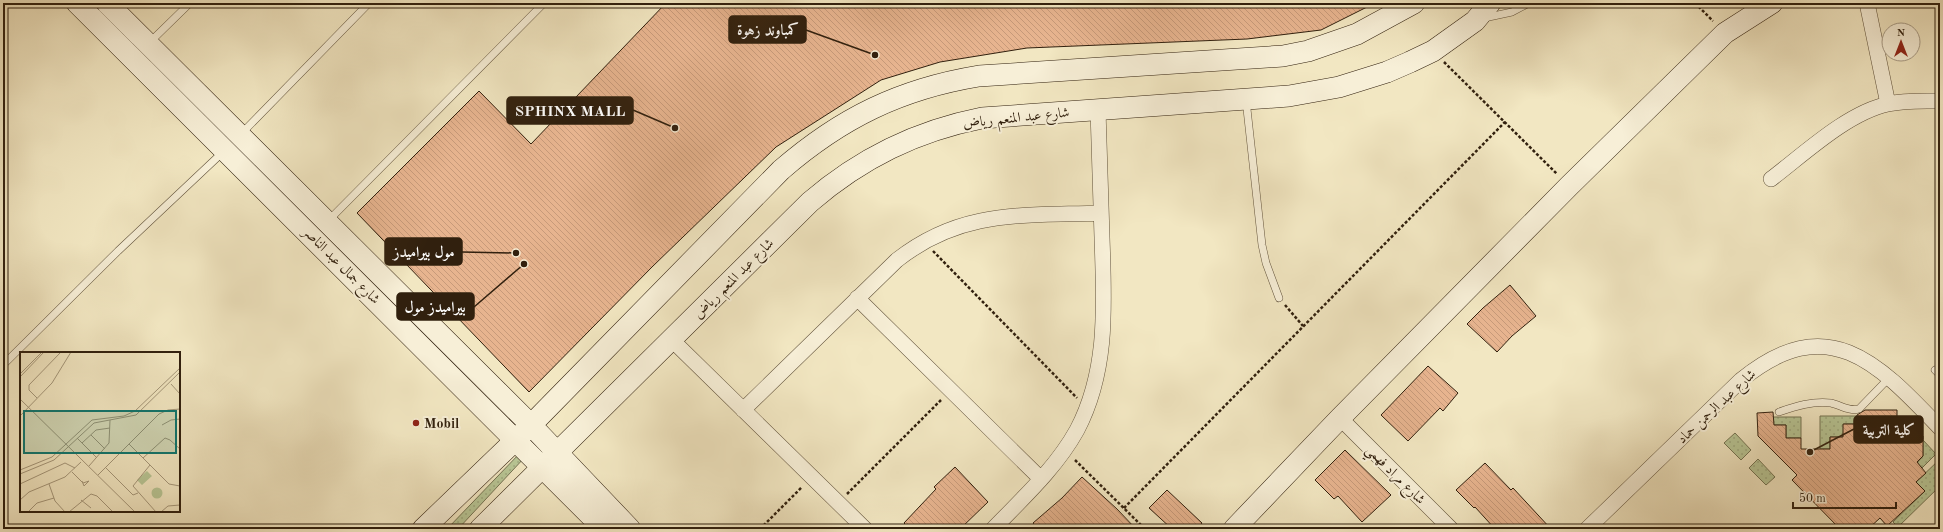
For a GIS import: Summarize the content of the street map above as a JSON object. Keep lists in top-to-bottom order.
{
  "streets": {
    "street": [
      "شارع عبد المنعم رياض",
      "شارع جمال عبد الناصر",
      "شارع عبد الرحمن حماد",
      "شارع مراد فهمي"
    ]
  },
  "crossings": [
    ["شارع عبد المنعم رياض", "شارع جمال عبد الناصر"]
  ],
  "places": [
    "كمباوند زهوة",
    "SPHINX MALL",
    "مول بيراميدز",
    "بيراميدز مول",
    "Mobil",
    "كلية التربية"
  ],
  "scale_bar": "50 m",
  "north": "top"
}
